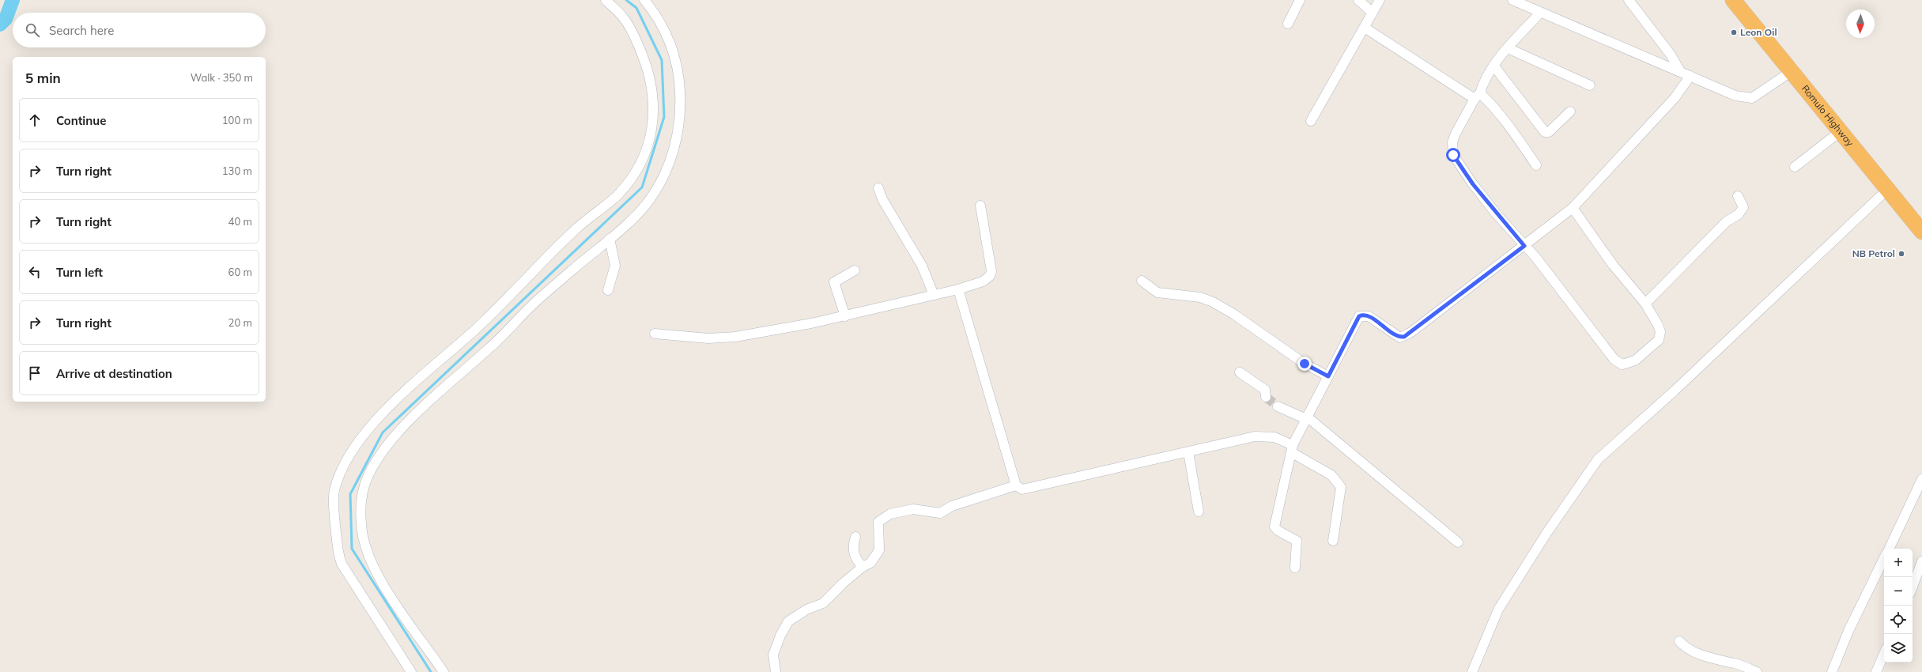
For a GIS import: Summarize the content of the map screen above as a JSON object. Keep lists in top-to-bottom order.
{
  "streets": {
    "highway": ["Romulo Highway"]
  },
  "places": ["Leon Oil", "NB Petrol"],
  "north": "bottom",
  "page": {
    "search": "Search here",
    "heading": ["5 min", "Walk · 350 m"],
    "list": [
      ["Continue", "100 m"],
      ["Turn right", "130 m"],
      ["Turn right", "40 m"],
      ["Turn left", "60 m"],
      ["Turn right", "20 m"],
      "Arrive at destination"
    ],
    "map_buttons": ["+", "−"]
  }
}
